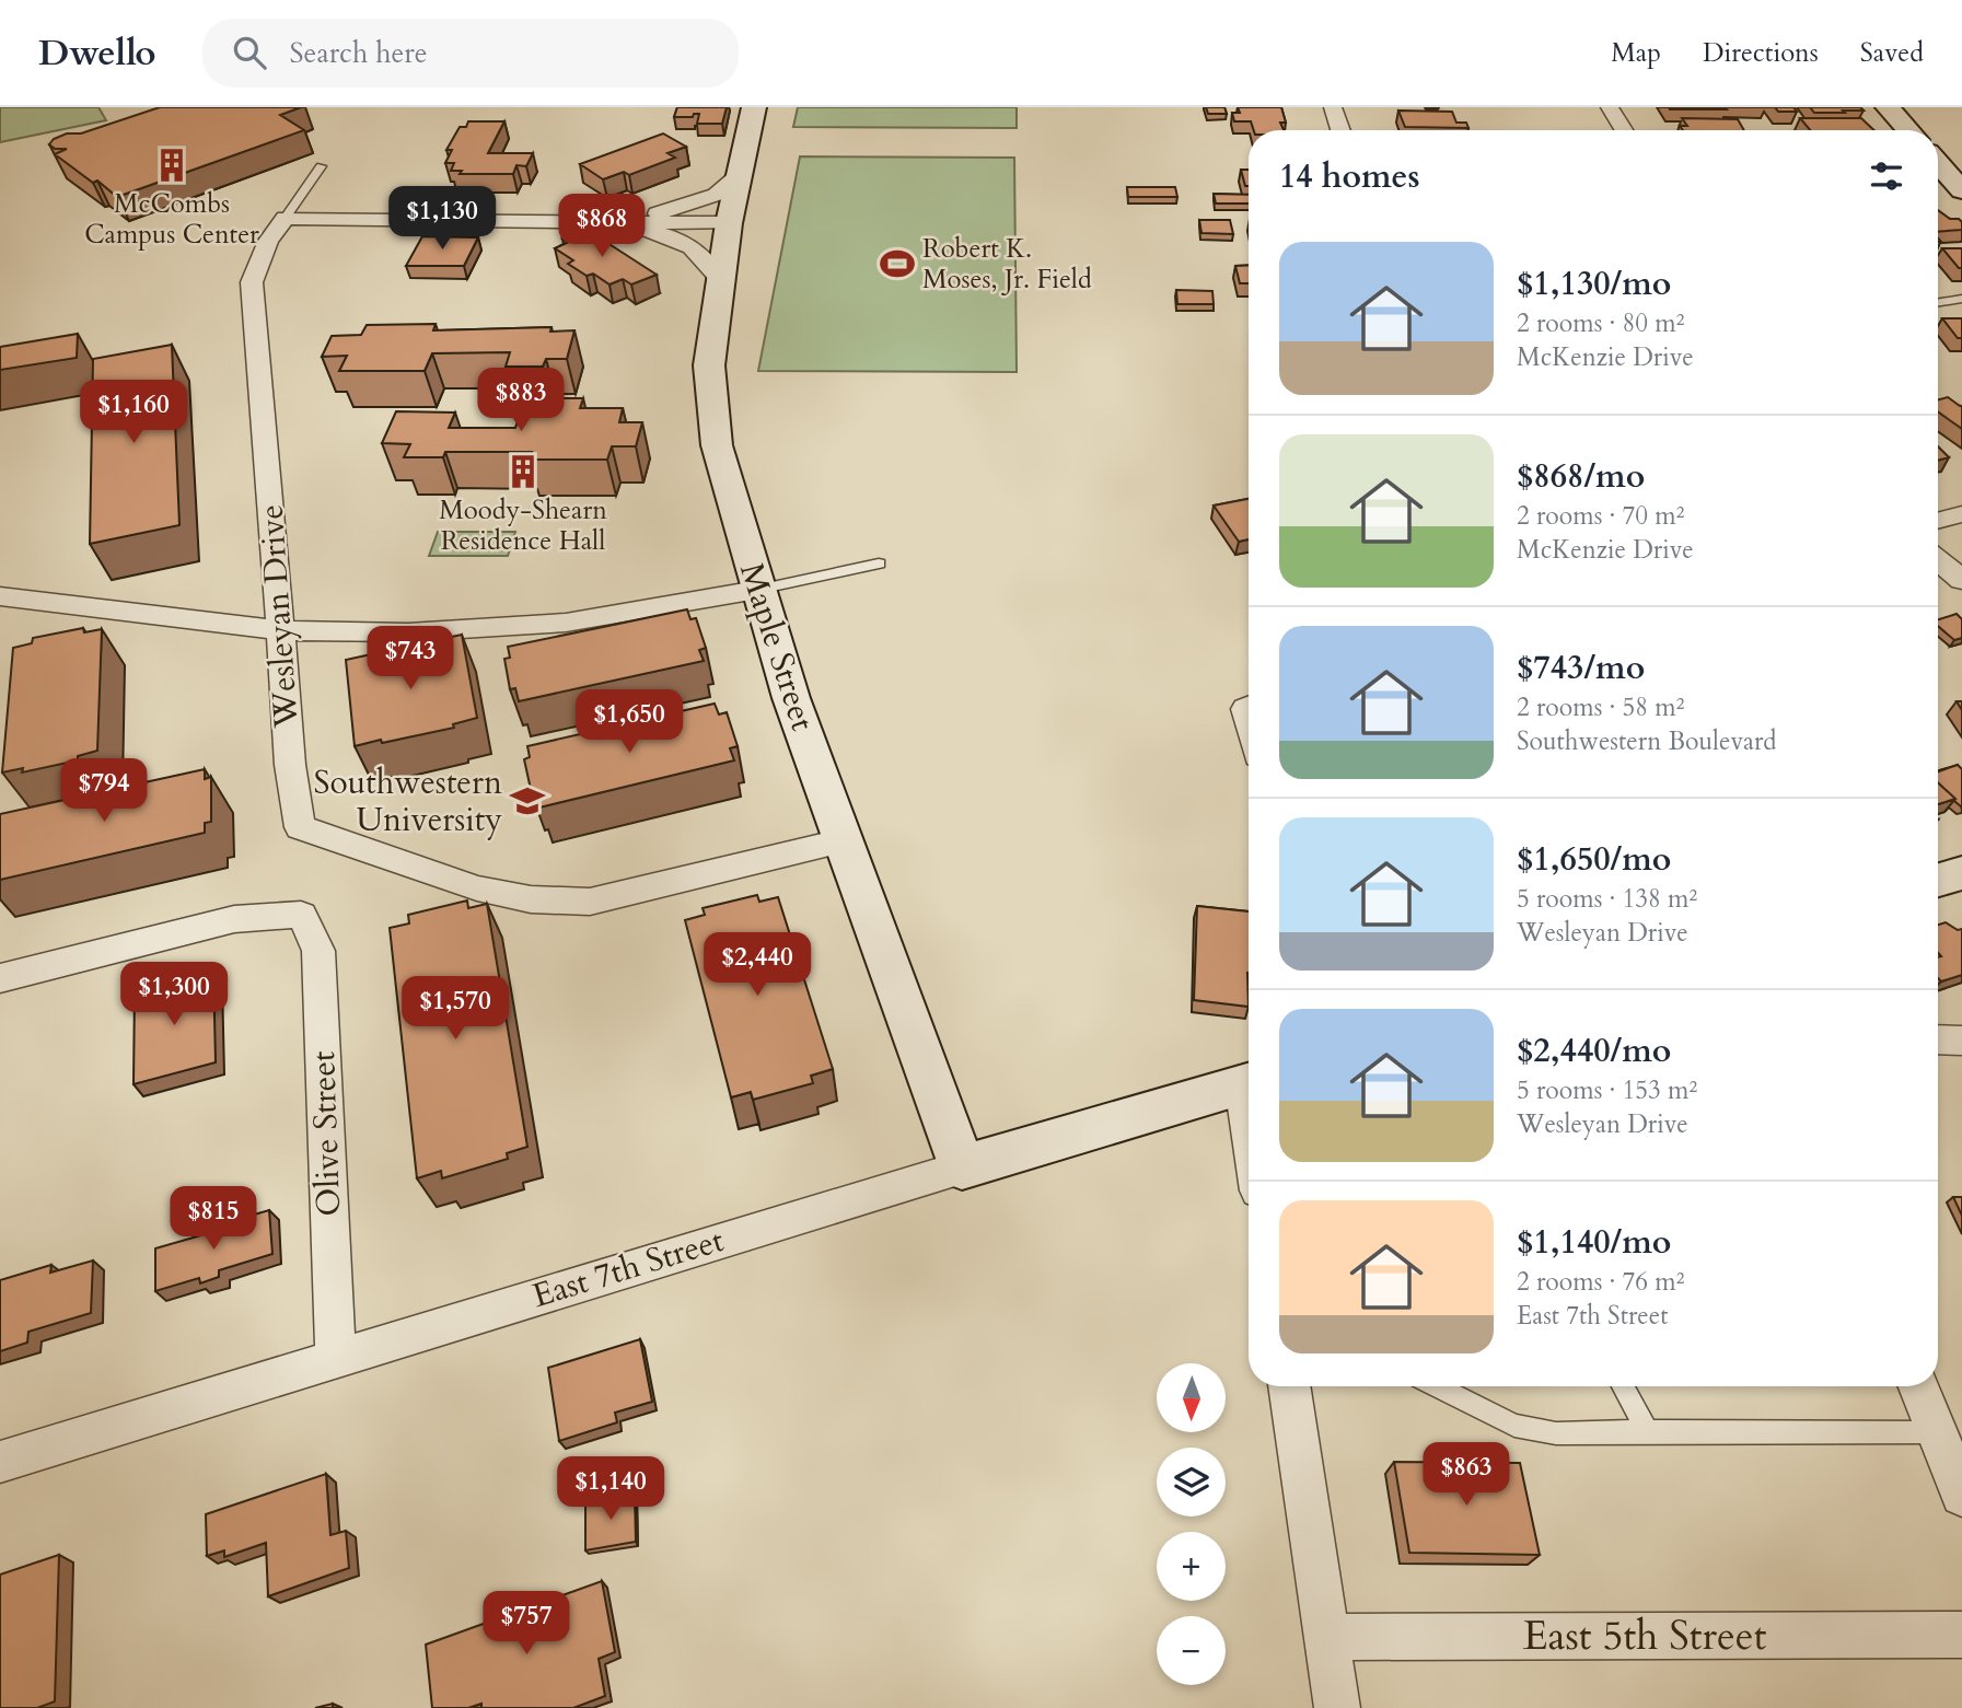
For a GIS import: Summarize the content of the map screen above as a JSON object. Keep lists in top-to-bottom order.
{
  "streets": {
    "street": [
      "Wesleyan Drive",
      "Maple Street",
      "Olive Street",
      "East 7th Street",
      "East 5th Street"
    ]
  },
  "crossings": [
    ["Wesleyan Drive", "Maple Street"],
    ["Maple Street", "East 7th Street"],
    ["Olive Street", "East 7th Street"]
  ],
  "places": {
    "building": ["McCombs Campus Center", "Moody-Shearn Residence Hall"],
    "sports": ["Robert K. Moses, Jr. Field"],
    "school or university": ["Southwestern University"]
  },
  "north": "bottom",
  "page": {
    "header": "Dwello",
    "search": "Search here",
    "nav": ["Map", "Directions", "Saved"],
    "heading": "14 homes",
    "price": [
      "$1,130",
      "$868",
      "$883",
      "$1,160",
      "$743",
      "$1,650",
      "$794",
      "$2,440",
      "$1,300",
      "$1,570",
      "$815",
      "$863",
      "$1,140",
      "$757"
    ],
    "list": [
      {
        "name": "$1,130/mo",
        "note": "2 rooms · 80 m² · McKenzie Drive"
      },
      {
        "name": "$868/mo",
        "note": "2 rooms · 70 m² · McKenzie Drive"
      },
      {
        "name": "$743/mo",
        "note": "2 rooms · 58 m² · Southwestern Boulevard"
      },
      {
        "name": "$1,650/mo",
        "note": "5 rooms · 138 m² · Wesleyan Drive"
      },
      {
        "name": "$2,440/mo",
        "note": "5 rooms · 153 m² · Wesleyan Drive"
      },
      {
        "name": "$1,140/mo",
        "note": "2 rooms · 76 m² · East 7th Street"
      }
    ],
    "map_buttons": ["+", "−"]
  }
}
